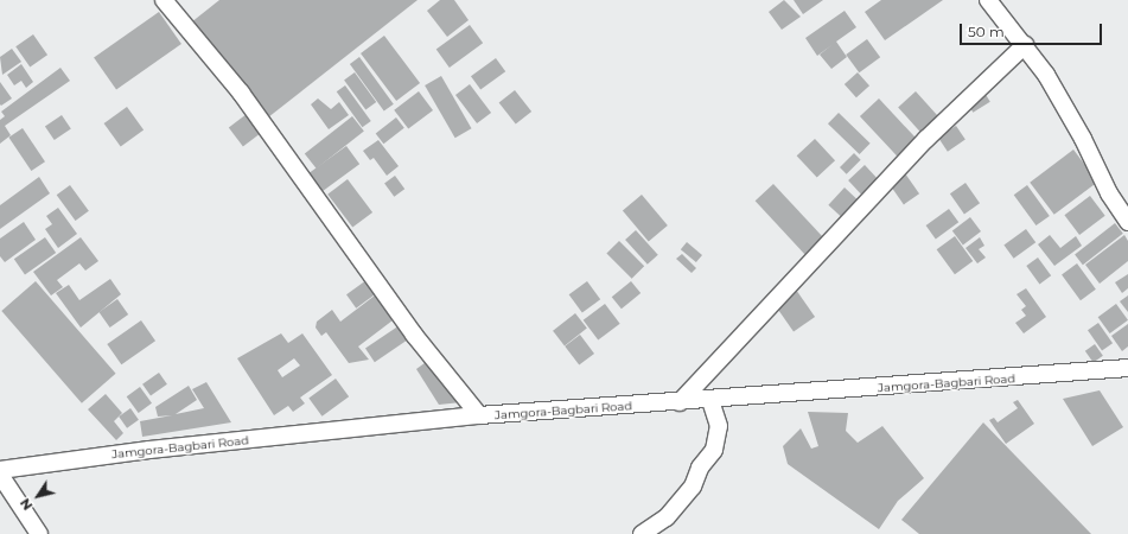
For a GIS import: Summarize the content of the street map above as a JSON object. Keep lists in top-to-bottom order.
{
  "streets": {
    "street": ["Jamgora-Bagbari Road"]
  },
  "scale_bar": "50 m",
  "north": "bottom left"
}
